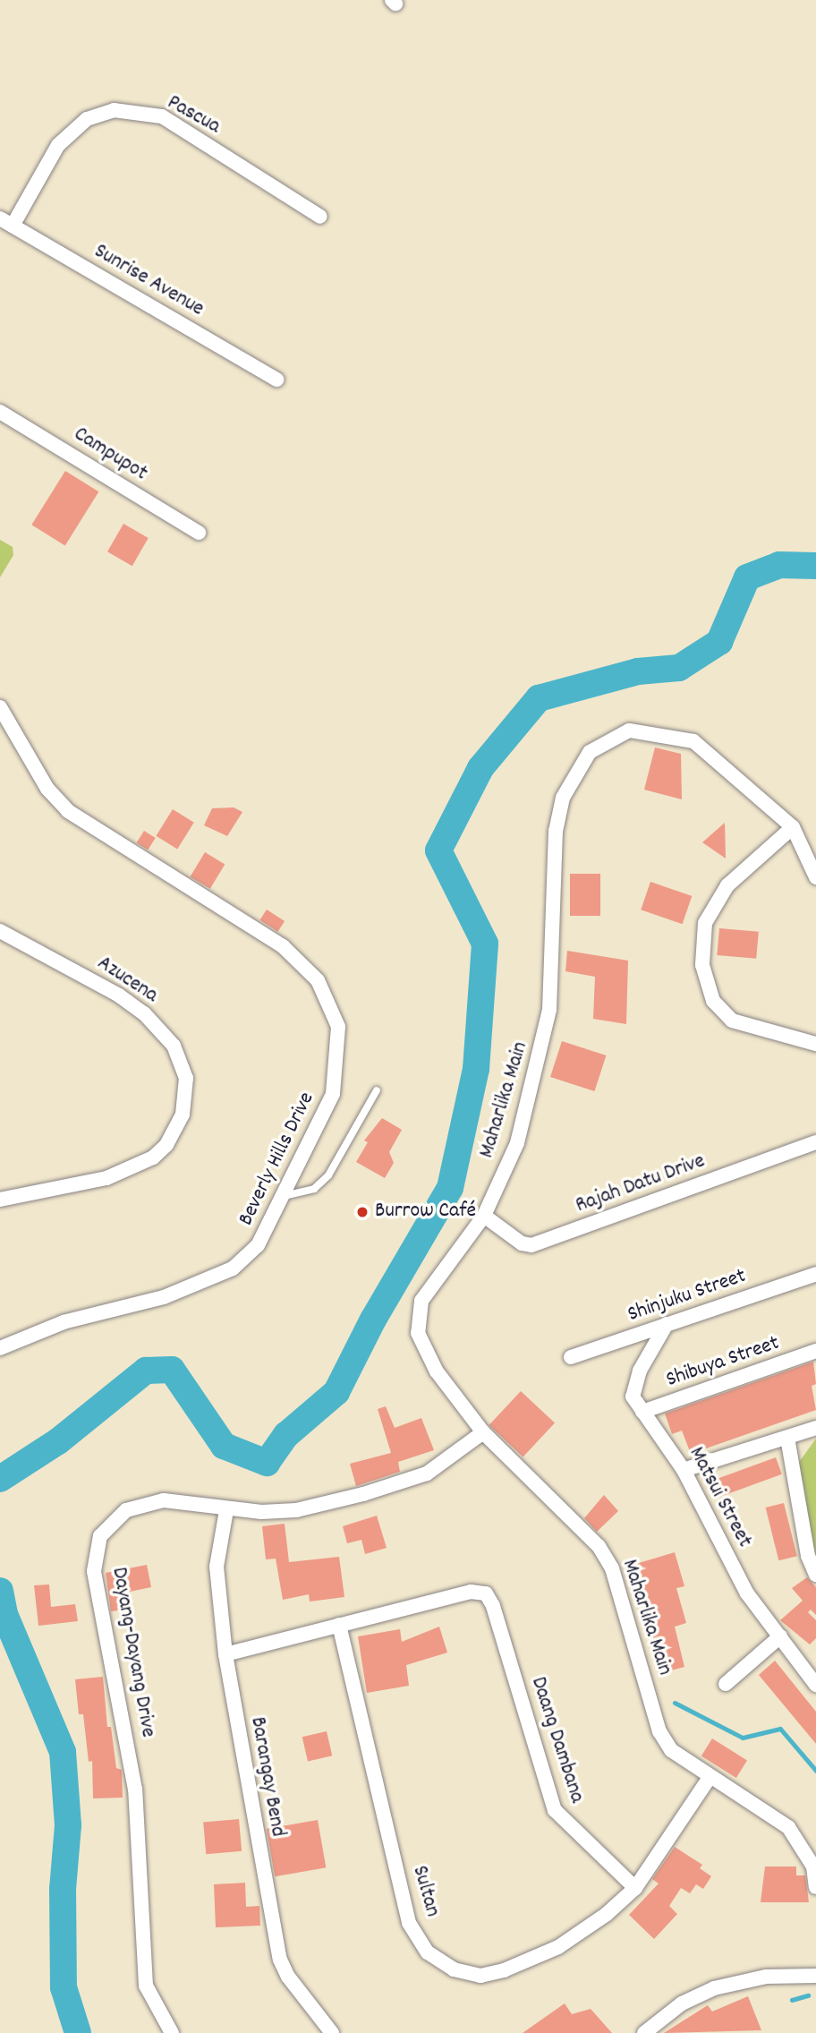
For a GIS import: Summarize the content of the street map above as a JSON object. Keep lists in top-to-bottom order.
{
  "streets": {
    "street": [
      "Pascua",
      "Sunrise Avenue",
      "Campupot",
      "Azucena",
      "Maharlika Main",
      "Beverly Hills Drive",
      "Rajah Datu Drive",
      "Shinjuku Street",
      "Shibuya Street",
      "Matsui Street",
      "Dayang-Dayang Drive",
      "Daang Dambana",
      "Barangay Bend",
      "Sultan"
    ]
  },
  "crossings": [
    ["Pascua", "Sunrise Avenue"],
    ["Maharlika Main", "Rajah Datu Drive"],
    ["Maharlika Main", "Dayang-Dayang Drive"],
    ["Maharlika Main", "Sultan"],
    ["Shinjuku Street", "Matsui Street"],
    ["Shibuya Street", "Matsui Street"],
    ["Dayang-Dayang Drive", "Barangay Bend"],
    ["Daang Dambana", "Sultan"]
  ],
  "places": ["Burrow Café"]
}
